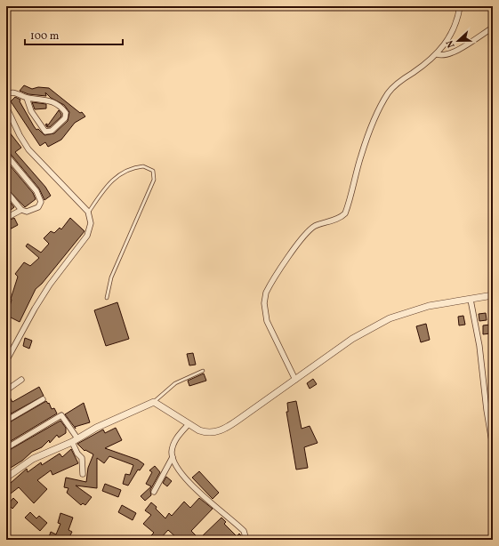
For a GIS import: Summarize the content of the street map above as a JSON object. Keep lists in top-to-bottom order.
{
  "scale_bar": "100 m",
  "north": "left"
}
